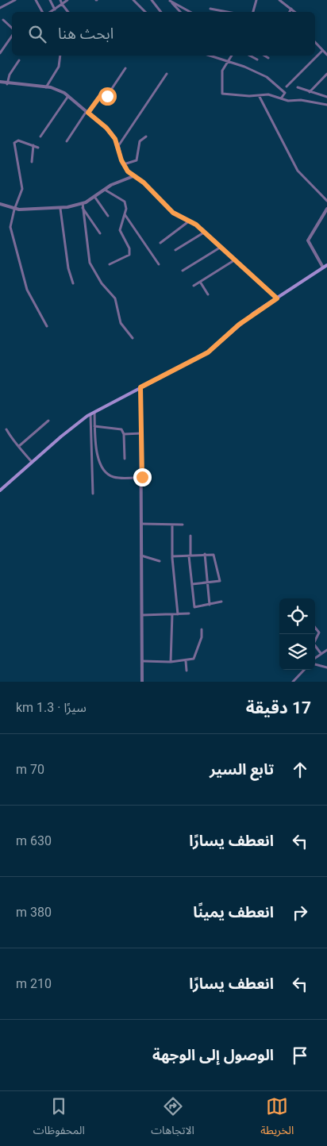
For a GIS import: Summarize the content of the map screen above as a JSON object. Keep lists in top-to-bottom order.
{
  "page": {
    "search": "ابحث هنا",
    "heading": ["17 دقيقة", "سيرًا · 1.3 km"],
    "list": [
      ["تابع السير", "70 m"],
      ["انعطف يسارًا", "630 m"],
      ["انعطف يمينًا", "380 m"],
      ["انعطف يسارًا", "210 m"],
      "الوصول إلى الوجهة"
    ],
    "nav": ["الخريطة", "الاتجاهات", "المحفوظات"]
  }
}
